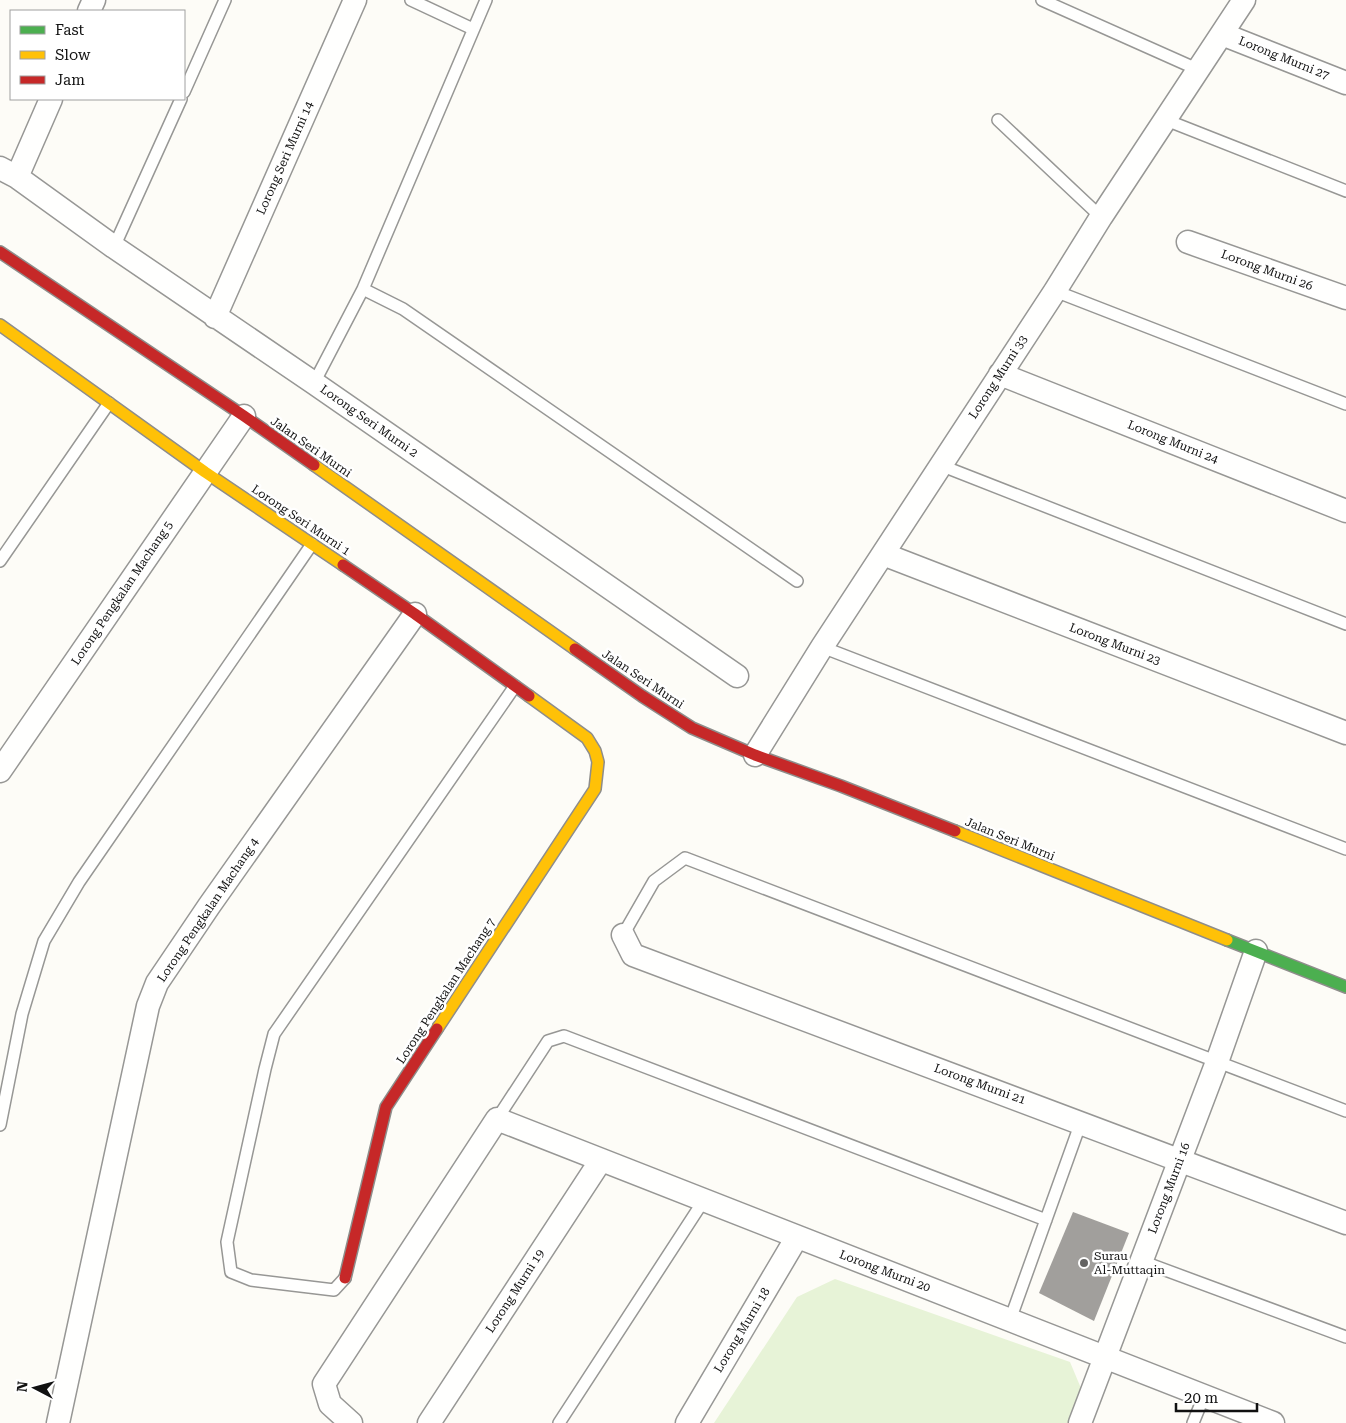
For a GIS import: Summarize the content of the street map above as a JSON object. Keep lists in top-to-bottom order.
{
  "streets": {
    "street": [
      "Lorong Murni 27",
      "Lorong Seri Murni 14",
      "Lorong Murni 26",
      "Lorong Murni 33",
      "Lorong Seri Murni 2",
      "Lorong Murni 24",
      "Jalan Seri Murni",
      "Lorong Seri Murni 1",
      "Lorong Pengkalan Machang 5",
      "Lorong Murni 23",
      "Lorong Pengkalan Machang 4",
      "Lorong Pengkalan Machang 7",
      "Lorong Murni 21",
      "Lorong Murni 16",
      "Lorong Murni 20",
      "Lorong Murni 19",
      "Lorong Murni 18"
    ]
  },
  "crossings": [
    ["Lorong Murni 27", "Lorong Murni 33"],
    ["Lorong Seri Murni 14", "Lorong Seri Murni 2"],
    ["Lorong Murni 33", "Lorong Murni 24"],
    ["Lorong Murni 33", "Jalan Seri Murni"],
    ["Lorong Murni 33", "Lorong Murni 23"],
    ["Jalan Seri Murni", "Lorong Pengkalan Machang 5"],
    ["Jalan Seri Murni", "Lorong Murni 16"],
    ["Lorong Seri Murni 1", "Lorong Pengkalan Machang 5"],
    ["Lorong Seri Murni 1", "Lorong Pengkalan Machang 4"],
    ["Lorong Seri Murni 1", "Lorong Pengkalan Machang 7"],
    ["Lorong Murni 21", "Lorong Murni 16"],
    ["Lorong Murni 16", "Lorong Murni 20"],
    ["Lorong Murni 20", "Lorong Murni 19"],
    ["Lorong Murni 20", "Lorong Murni 18"]
  ],
  "places": ["Surau Al-Muttaqin"],
  "legend": ["Fast", "Slow", "Jam"],
  "scale_bar": "20 m",
  "north": "left"
}
